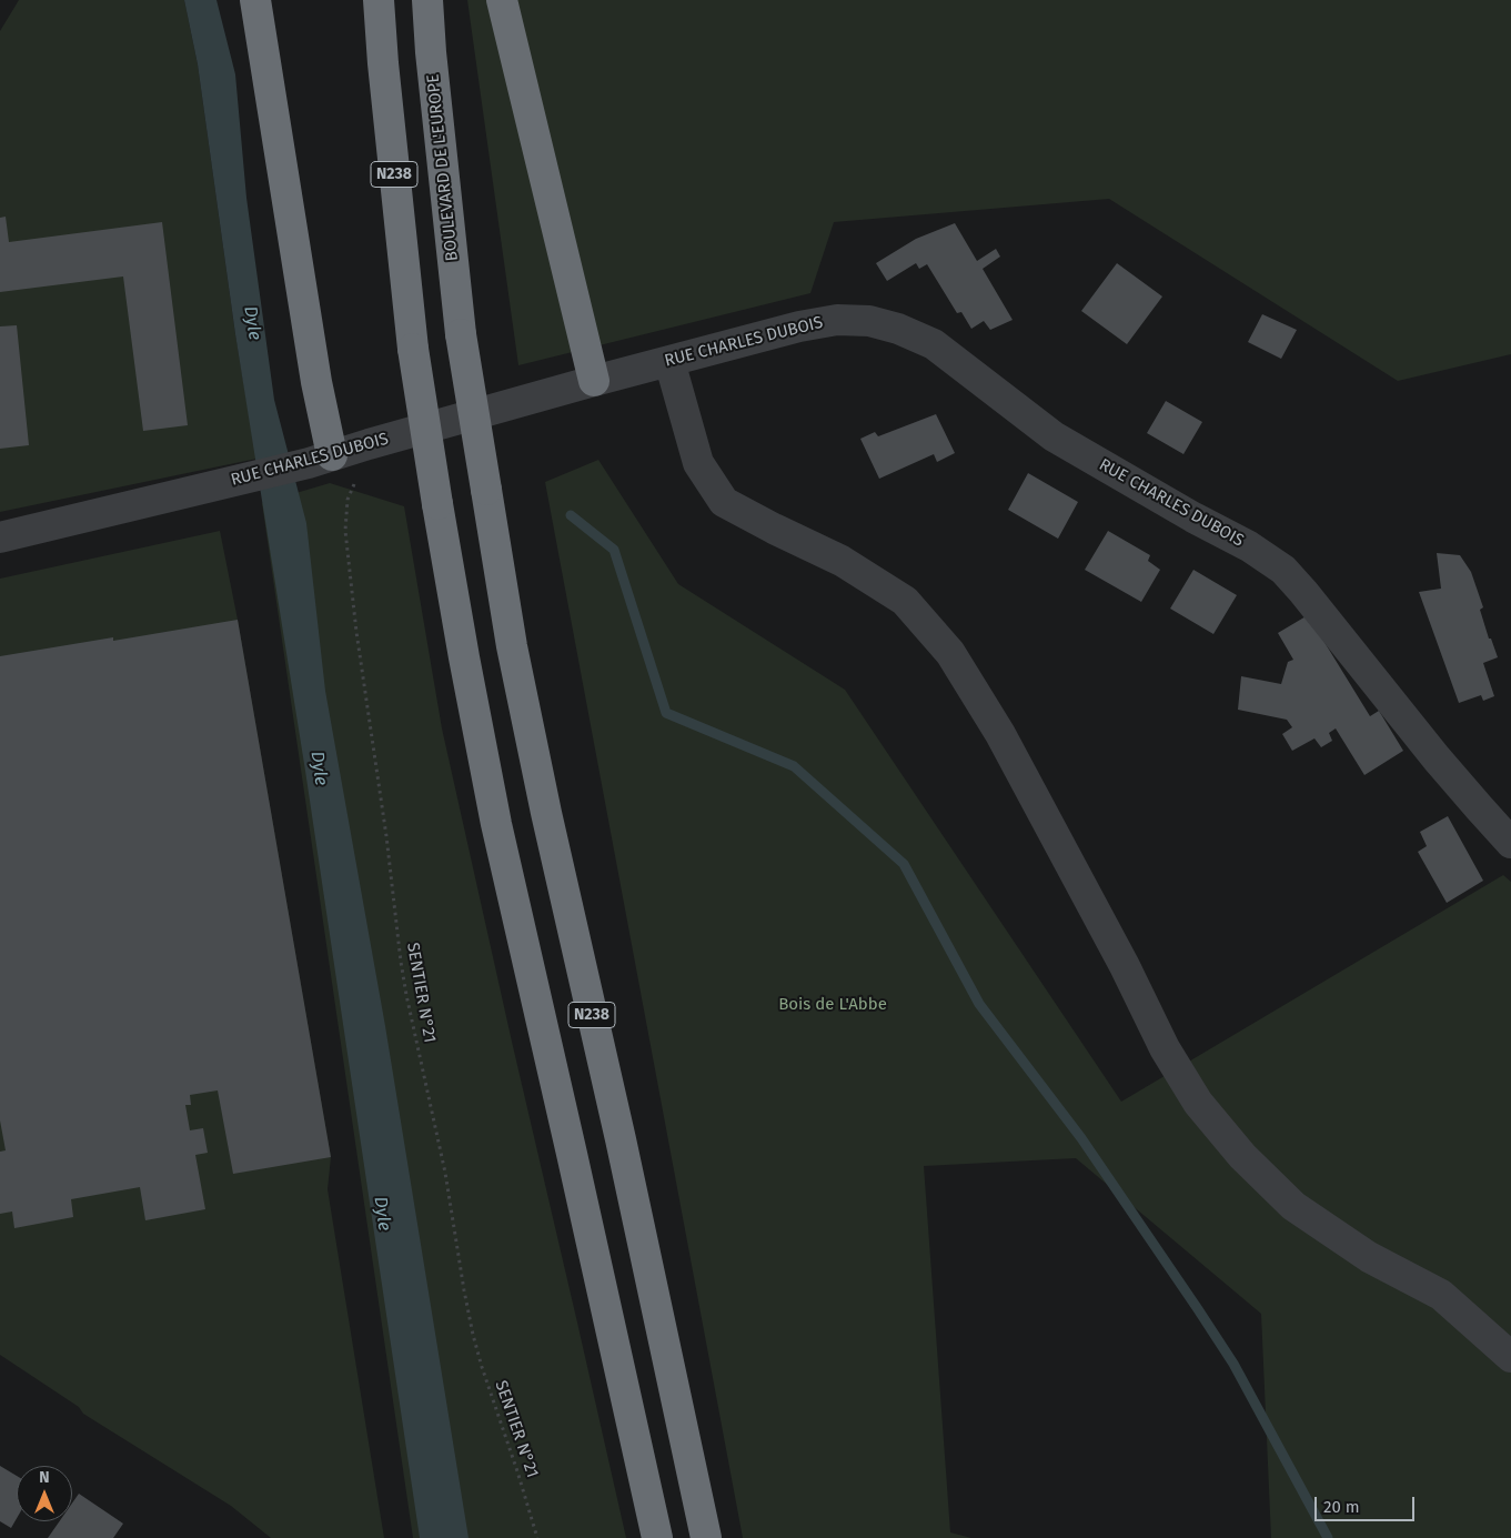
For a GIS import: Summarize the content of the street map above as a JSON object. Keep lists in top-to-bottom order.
{
  "streets": {
    "highway": ["BOULEVARD DE L'EUROPE", "N238"],
    "street": ["RUE CHARLES DUBOIS"],
    "path": ["SENTIER N°21"]
  },
  "crossings": [
    ["RUE CHARLES DUBOIS", "SENTIER N°21"]
  ],
  "water": ["Dyle"],
  "parks": ["Bois de L'Abbe"],
  "scale_bar": "20 m",
  "north": "top"
}
